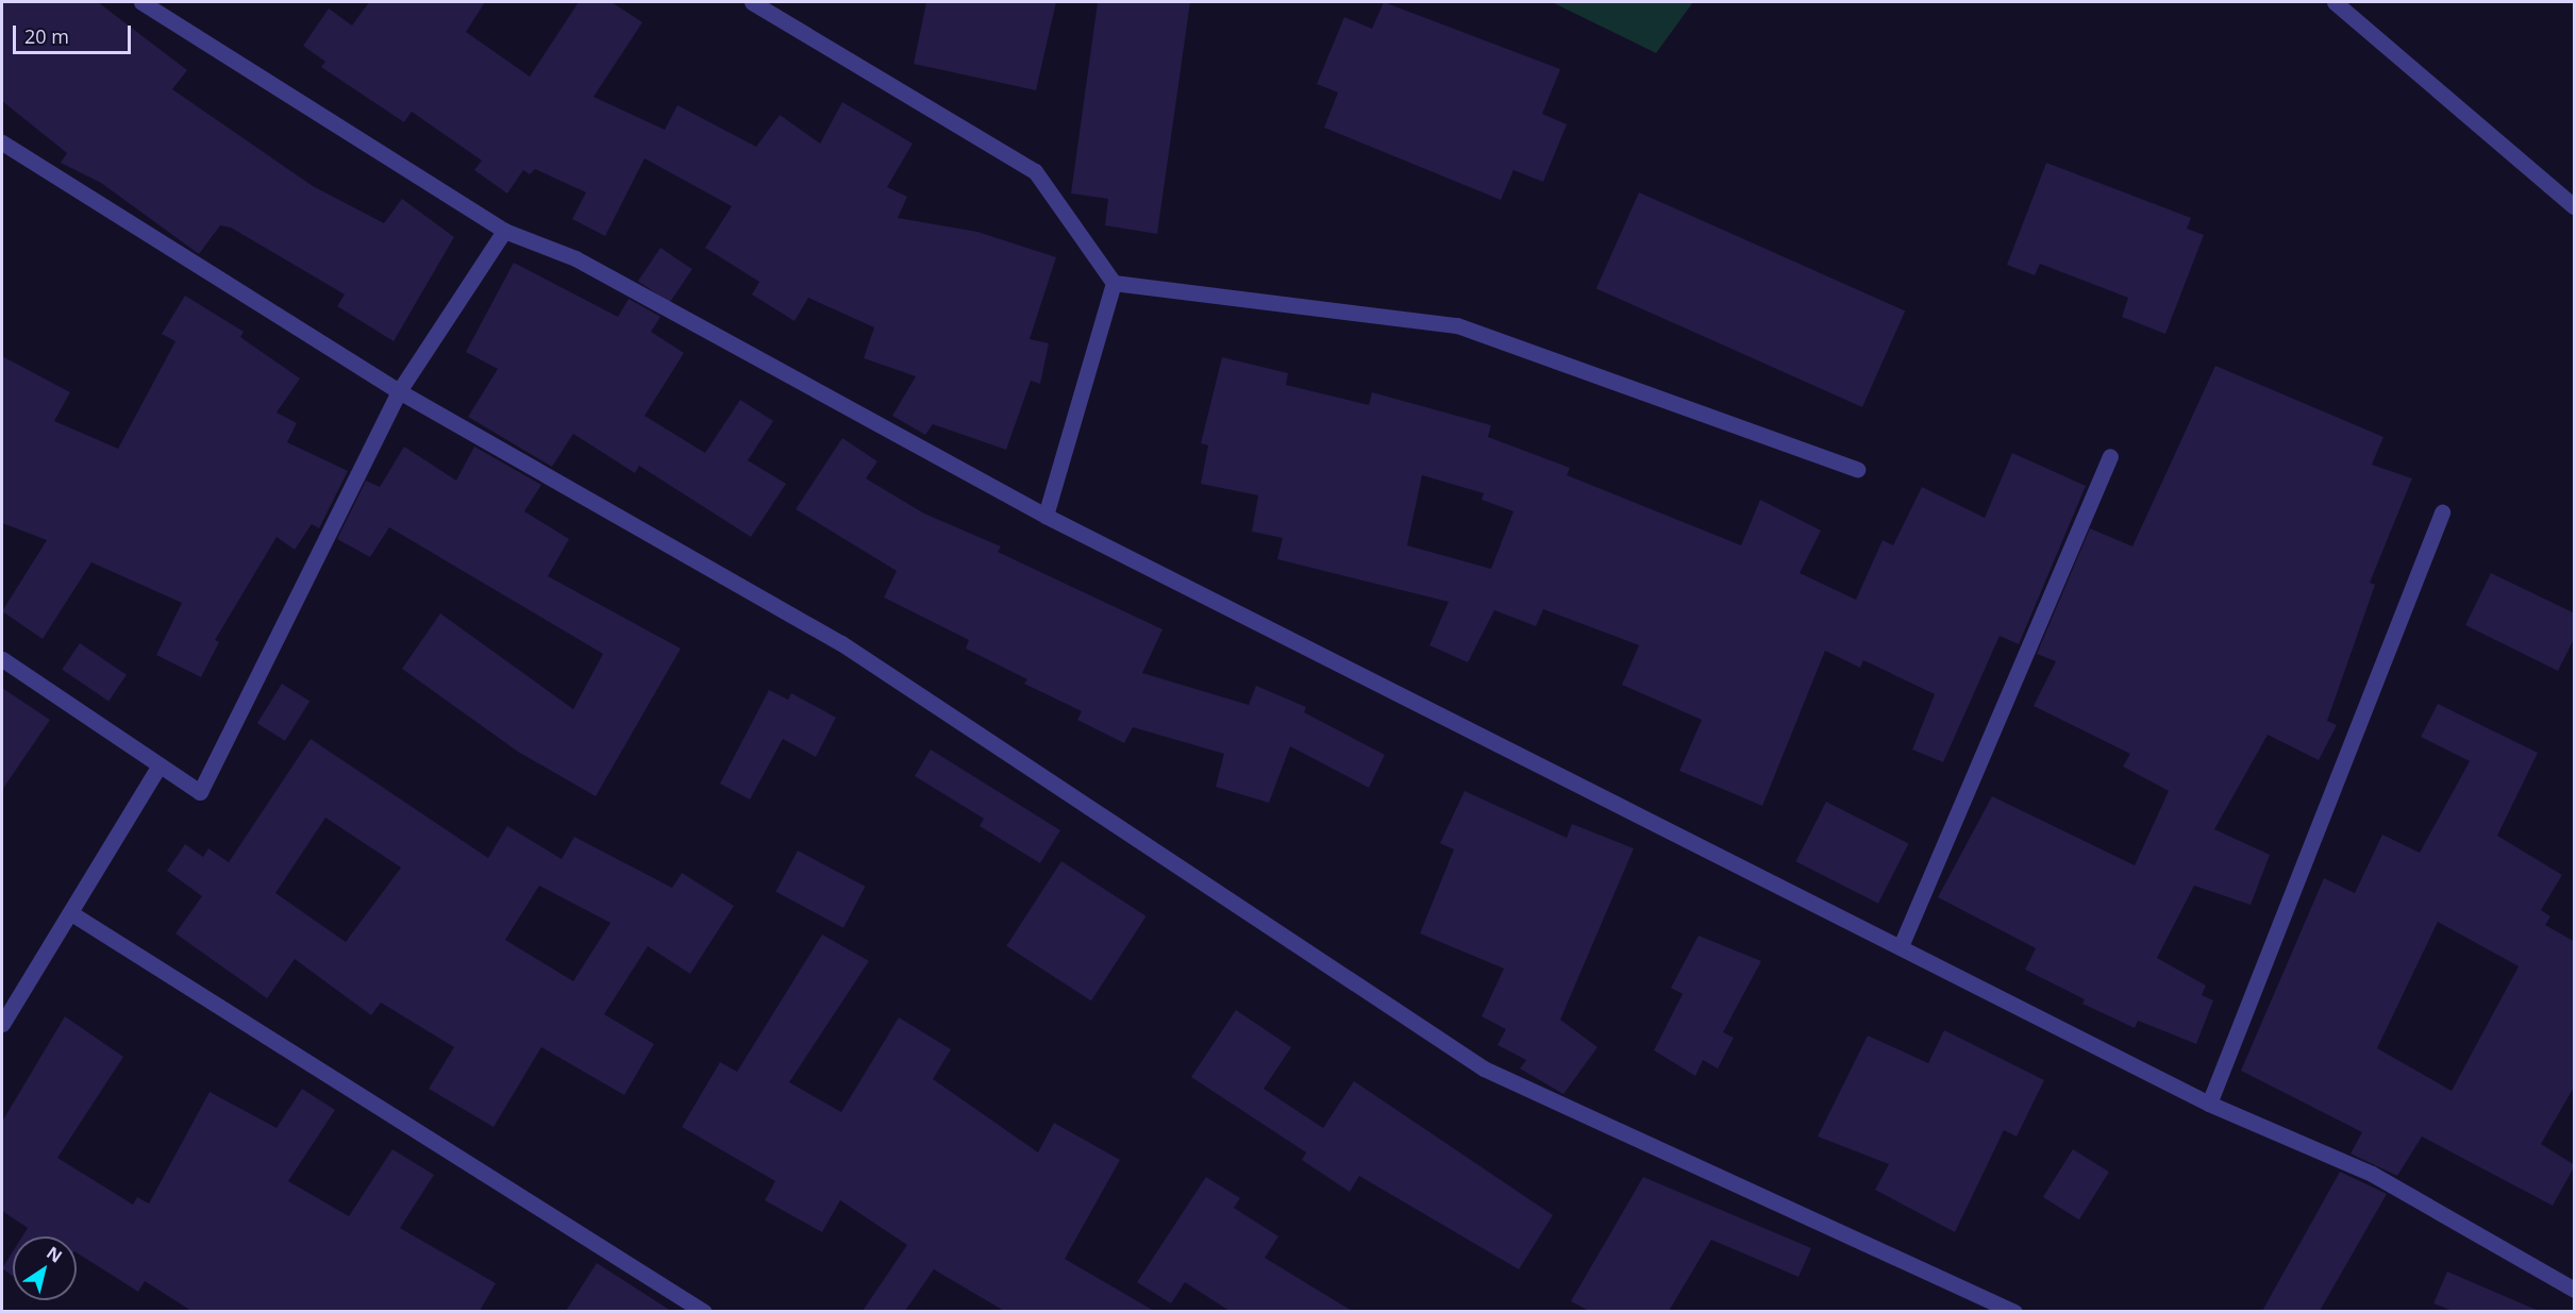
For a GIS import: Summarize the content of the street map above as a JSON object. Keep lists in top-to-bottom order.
{
  "scale_bar": "20 m",
  "north": "top right"
}
